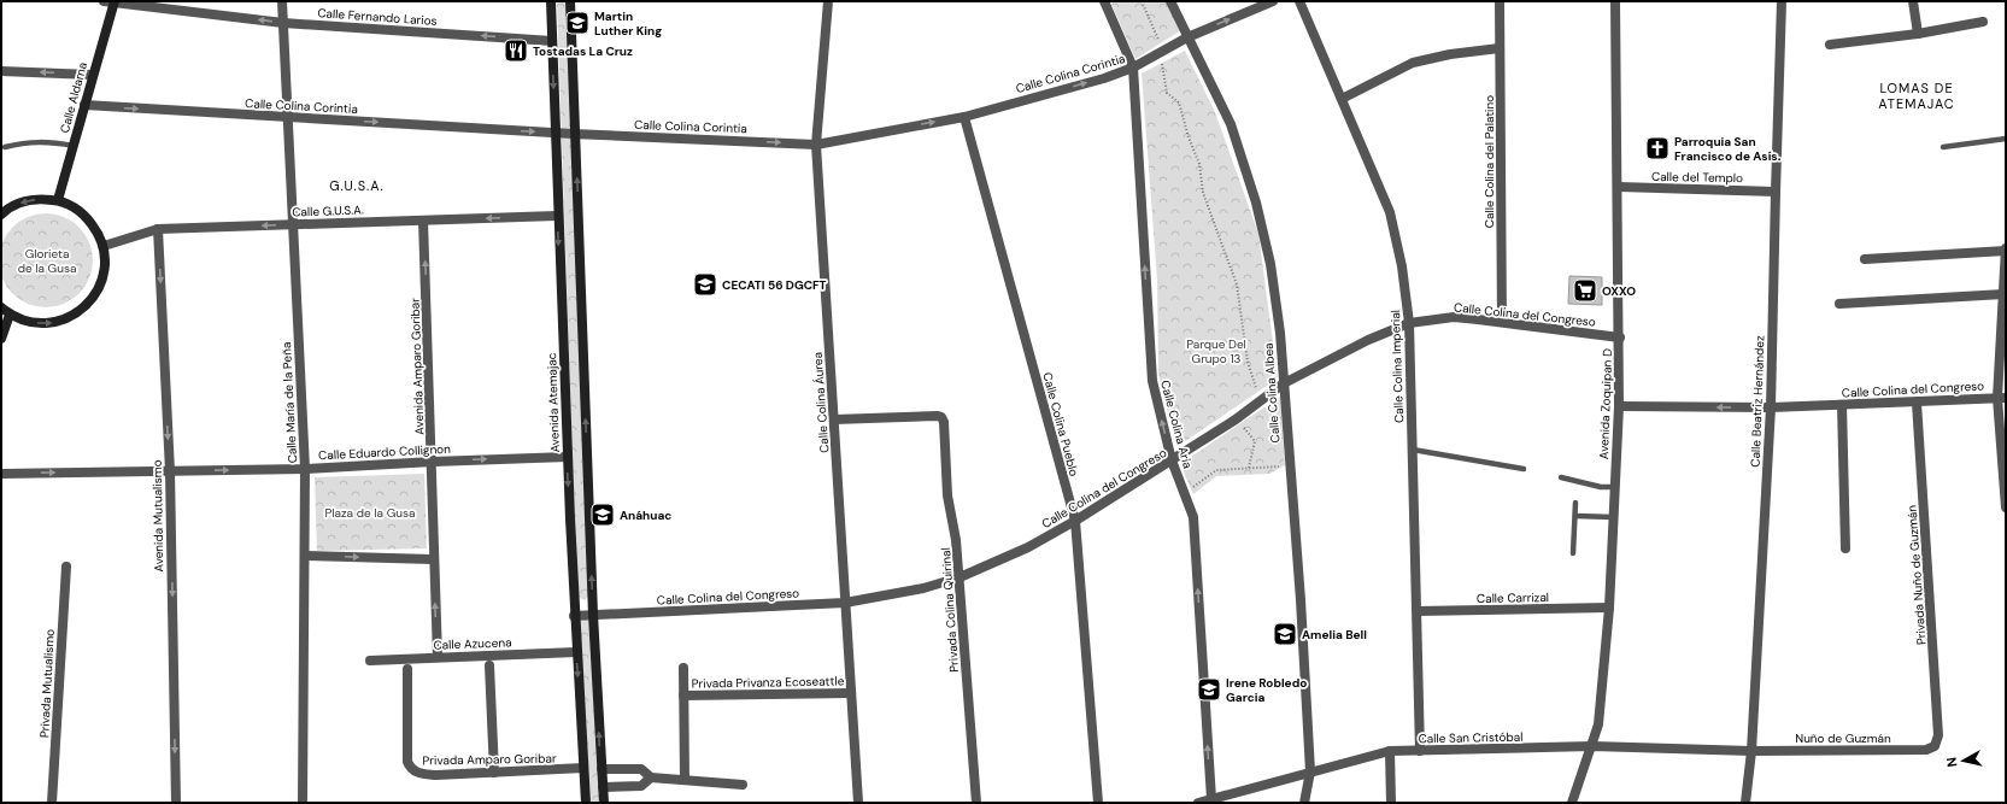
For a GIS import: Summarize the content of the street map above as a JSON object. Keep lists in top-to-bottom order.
{
  "streets": {
    "main road": ["Calle Aldama", "Avenida Atemajac"],
    "street": [
      "Calle Fernando Larios",
      "Calle Colina Corintia",
      "Calle Colina del Palatino",
      "Calle del Templo",
      "Calle G.U.S.A.",
      "Calle Colina del Congreso",
      "Avenida Amparo Goribar",
      "Calle Colina Imperial",
      "Calle Colina Albea",
      "Calle Beatriz Hernández",
      "Calle María de la Peña",
      "Calle Colina Áurea",
      "Avenida Zoquipan D",
      "Calle Colina Pueblo",
      "Calle Colina Aria",
      "Calle Eduardo Collignon",
      "Avenida Mutualismo",
      "Privada Nuño de Guzmán",
      "Calle Carrizal",
      "Privada Colina Quirinal",
      "Calle Azucena",
      "Privada Privanza Ecoseattle",
      "Privada Mutualismo",
      "Calle San Cristóbal",
      "Nuño de Guzmán",
      "Privada Amparo Goribar"
    ]
  },
  "crossings": [
    ["Calle Fernando Larios", "Calle Aldama"],
    ["Calle Fernando Larios", "Calle María de la Peña"],
    ["Calle Fernando Larios", "Avenida Atemajac"],
    ["Calle Colina Corintia", "Calle Aldama"],
    ["Calle Colina Corintia", "Calle Colina Albea"],
    ["Calle Colina Corintia", "Calle María de la Peña"],
    ["Calle Colina Corintia", "Avenida Atemajac"],
    ["Calle Colina Corintia", "Calle Colina Áurea"],
    ["Calle Colina Corintia", "Calle Colina Pueblo"],
    ["Calle Colina Corintia", "Calle Colina Aria"],
    ["Calle Colina del Palatino", "Calle Colina del Congreso"],
    ["Calle del Templo", "Calle Beatriz Hernández"],
    ["Calle del Templo", "Avenida Zoquipan D"],
    ["Calle G.U.S.A.", "Avenida Amparo Goribar"],
    ["Calle G.U.S.A.", "Calle María de la Peña"],
    ["Calle G.U.S.A.", "Avenida Atemajac"],
    ["Calle G.U.S.A.", "Avenida Mutualismo"],
    ["Calle Colina del Congreso", "Calle Colina Imperial"],
    ["Calle Colina del Congreso", "Calle Colina Albea"],
    ["Calle Colina del Congreso", "Calle Beatriz Hernández"],
    ["Calle Colina del Congreso", "Avenida Atemajac"],
    ["Calle Colina del Congreso", "Calle Colina Áurea"],
    ["Calle Colina del Congreso", "Avenida Zoquipan D"],
    ["Calle Colina del Congreso", "Calle Colina Pueblo"],
    ["Calle Colina del Congreso", "Calle Colina Aria"],
    ["Calle Colina del Congreso", "Privada Nuño de Guzmán"],
    ["Calle Colina del Congreso", "Privada Colina Quirinal"],
    ["Avenida Amparo Goribar", "Calle Eduardo Collignon"],
    ["Avenida Amparo Goribar", "Calle Azucena"],
    ["Calle Colina Imperial", "Calle Carrizal"],
    ["Calle Colina Imperial", "Calle San Cristóbal"],
    ["Calle Colina Albea", "Calle San Cristóbal"],
    ["Calle Beatriz Hernández", "Calle San Cristóbal"],
    ["Calle Beatriz Hernández", "Nuño de Guzmán"],
    ["Calle María de la Peña", "Calle Eduardo Collignon"],
    ["Avenida Atemajac", "Calle Eduardo Collignon"],
    ["Avenida Atemajac", "Calle Azucena"],
    ["Avenida Atemajac", "Privada Amparo Goribar"],
    ["Calle Colina Áurea", "Privada Colina Quirinal"],
    ["Calle Colina Áurea", "Privada Privanza Ecoseattle"],
    ["Avenida Zoquipan D", "Calle Carrizal"],
    ["Avenida Zoquipan D", "Calle San Cristóbal"],
    ["Calle Colina Aria", "Calle San Cristóbal"],
    ["Calle Eduardo Collignon", "Avenida Mutualismo"],
    ["Privada Nuño de Guzmán", "Nuño de Guzmán"],
    ["Calle San Cristóbal", "Nuño de Guzmán"]
  ],
  "one_way": [
    "Calle Fernando Larios",
    "Calle Colina Corintia",
    "Calle G.U.S.A.",
    "Avenida Amparo Goribar",
    "Calle Colina Aria",
    "Calle Eduardo Collignon",
    "Avenida Mutualismo"
  ],
  "districts": ["LOMAS DE ATEMAJAC", "G.U.S.A."],
  "parks": ["Glorieta de la Gusa", "Parque Del Grupo 13", "Plaza de la Gusa"],
  "places": {
    "school or university": [
      "Martin Luther King",
      "CECATI 56 DGCFT",
      "Anáhuac",
      "Amelia Bell",
      "Irene Robledo Garcia"
    ],
    "restaurant": ["Tostadas La Cruz"],
    "church": ["Parroquia San Francisco de Asís."],
    "supermarket": ["OXXO"]
  },
  "north": "left"
}
